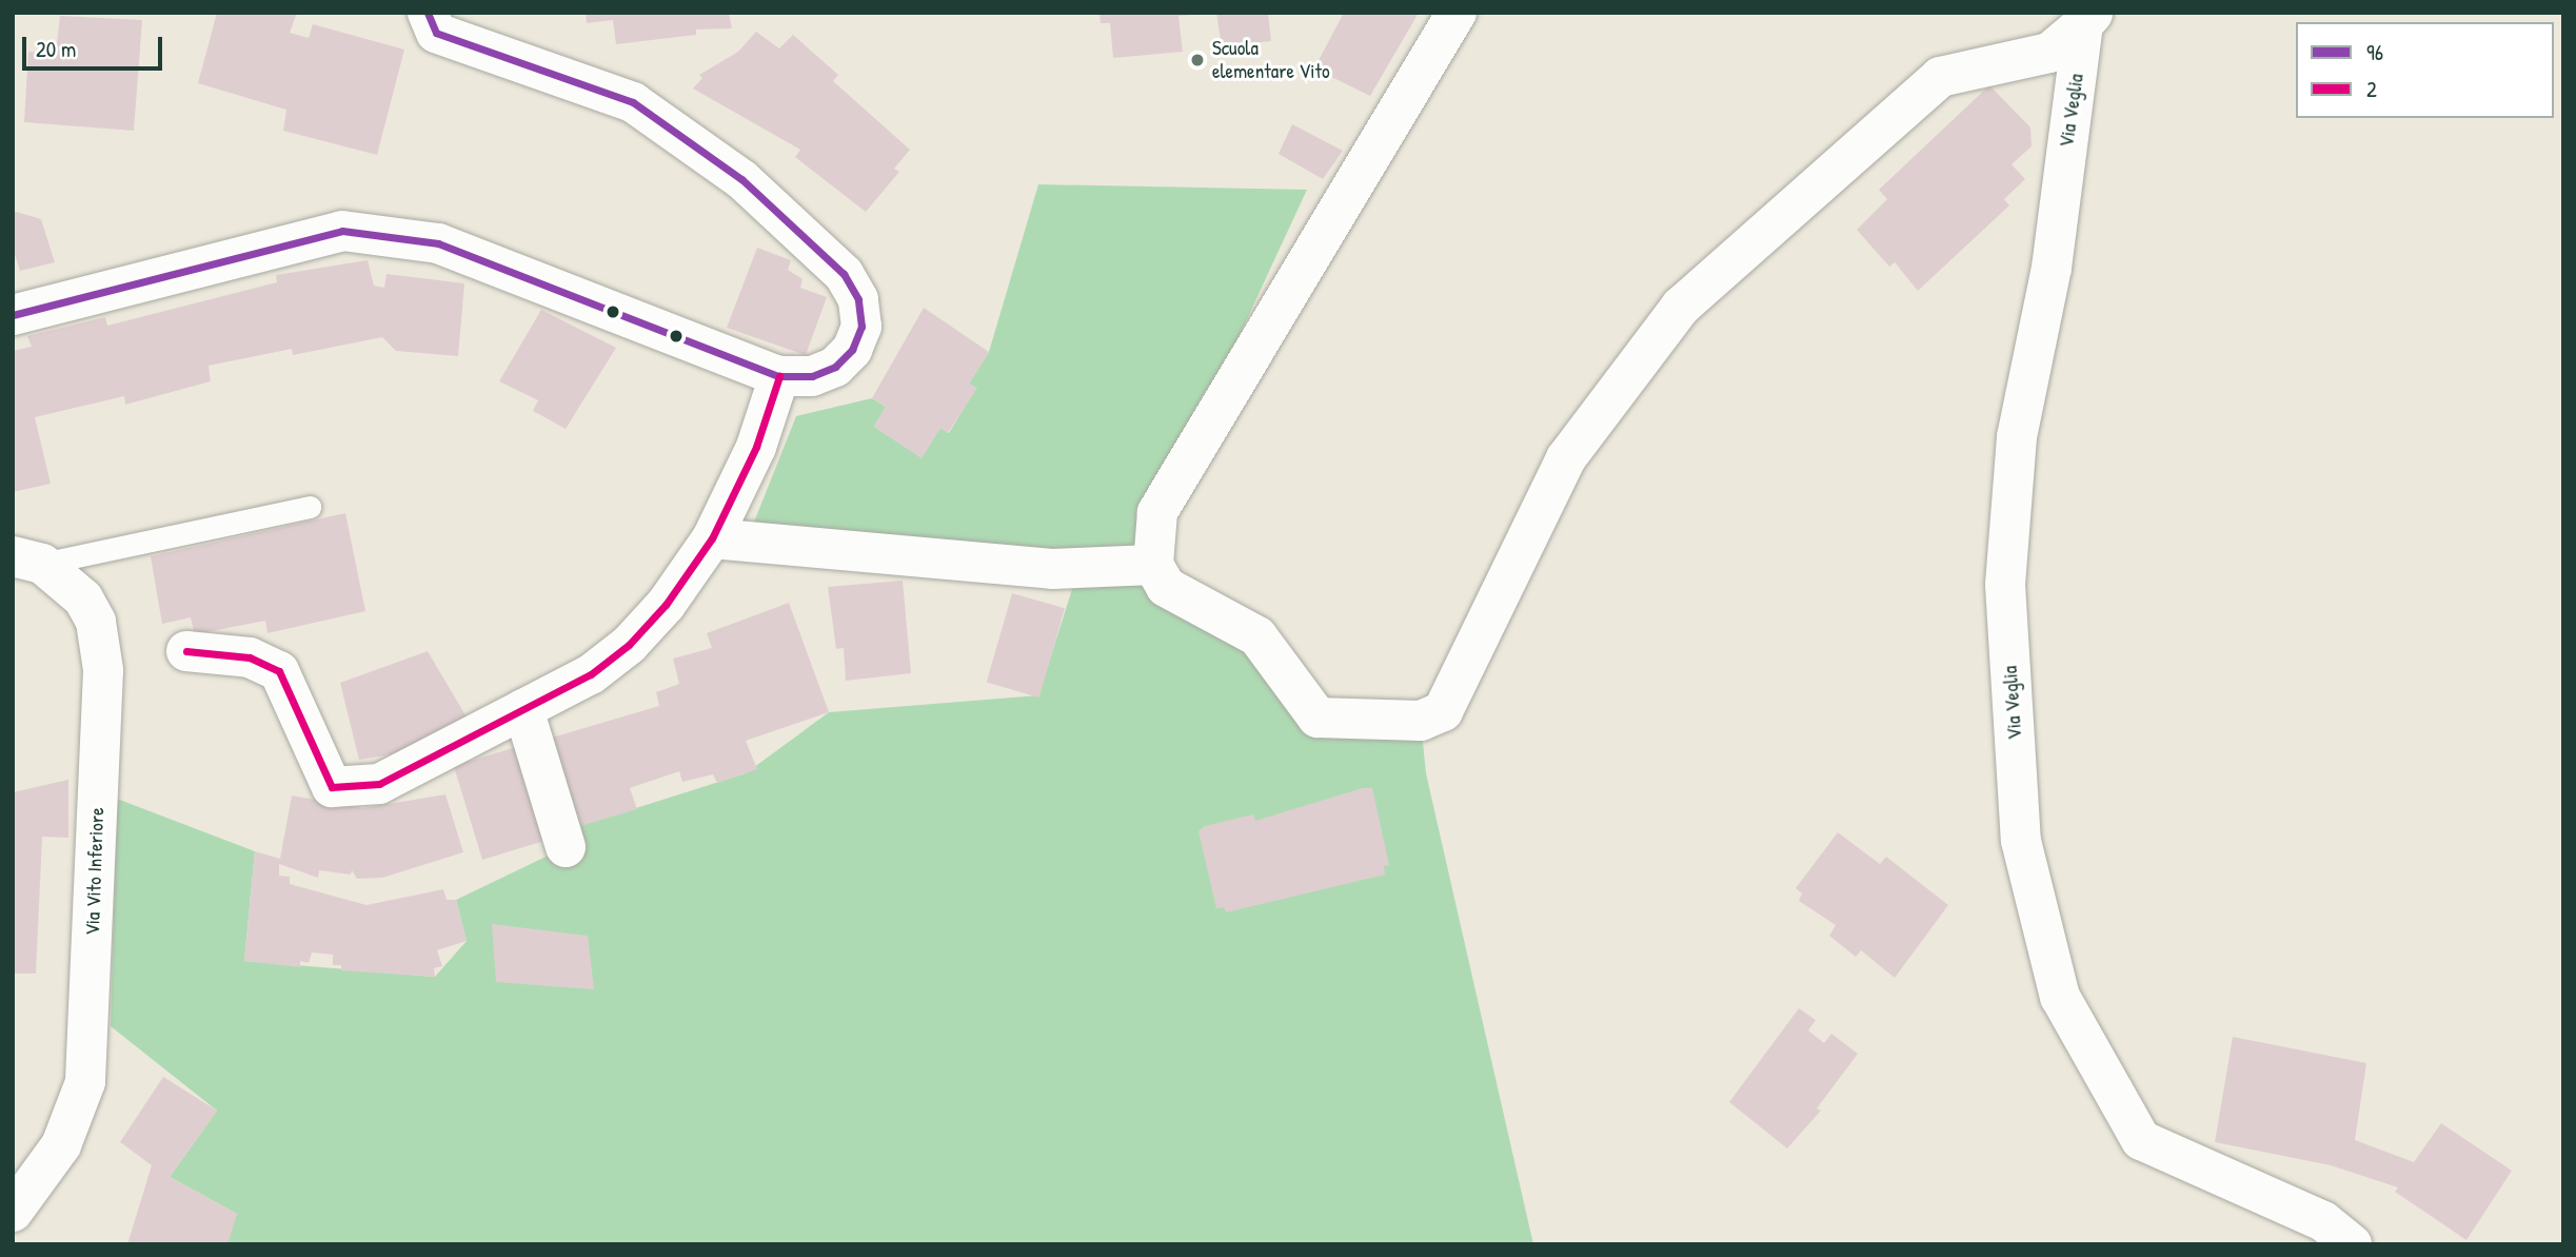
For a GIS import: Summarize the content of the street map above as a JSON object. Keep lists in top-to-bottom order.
{
  "streets": {
    "street": ["Via Veglia", "Via Vito Inferiore"]
  },
  "places": ["Scuola elementare Vito"],
  "lines": ["transit line 96", "transit line 2"],
  "legend": ["96", "2"],
  "scale_bar": "20 m"
}
